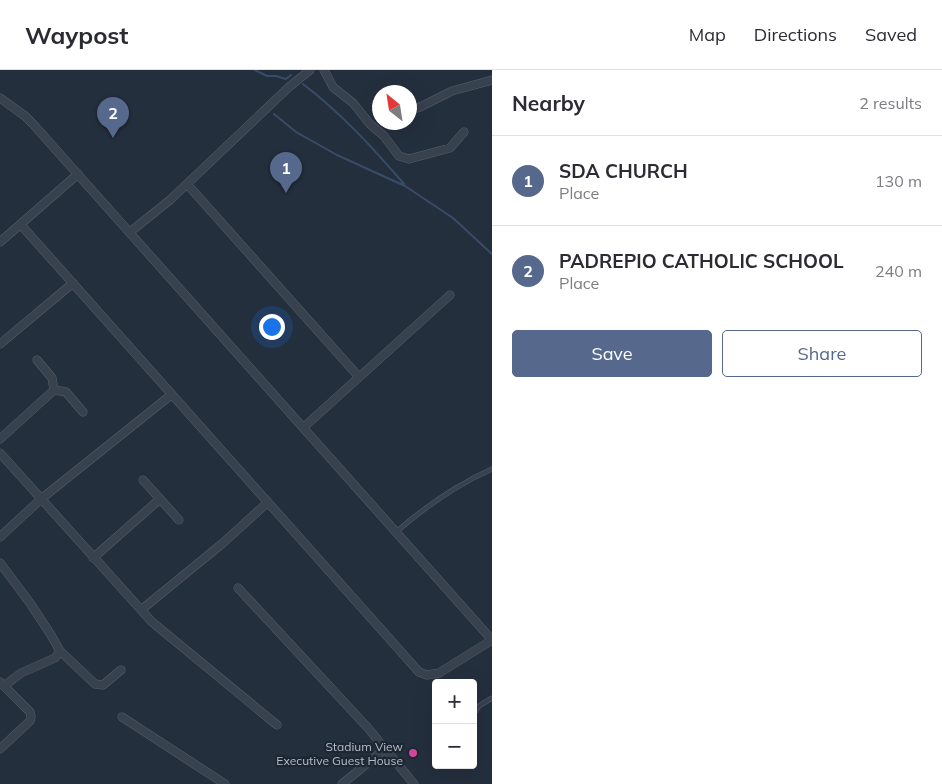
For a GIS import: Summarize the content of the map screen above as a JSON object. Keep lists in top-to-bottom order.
{
  "places": ["Stadium View Executive Guest House"],
  "north": "top left",
  "page": {
    "header": "Waypost",
    "nav": ["Map", "Directions", "Saved"],
    "heading": ["Nearby", "2 results"],
    "pins": ["2", "1"],
    "list": [
      {
        "mark": "1",
        "name": "SDA CHURCH",
        "note": "Place",
        "value": "130 m"
      },
      {
        "mark": "2",
        "name": "PADREPIO CATHOLIC SCHOOL",
        "note": "Place",
        "value": "240 m"
      }
    ],
    "buttons": ["Save", "Share"],
    "map_buttons": ["+", "−"]
  }
}
